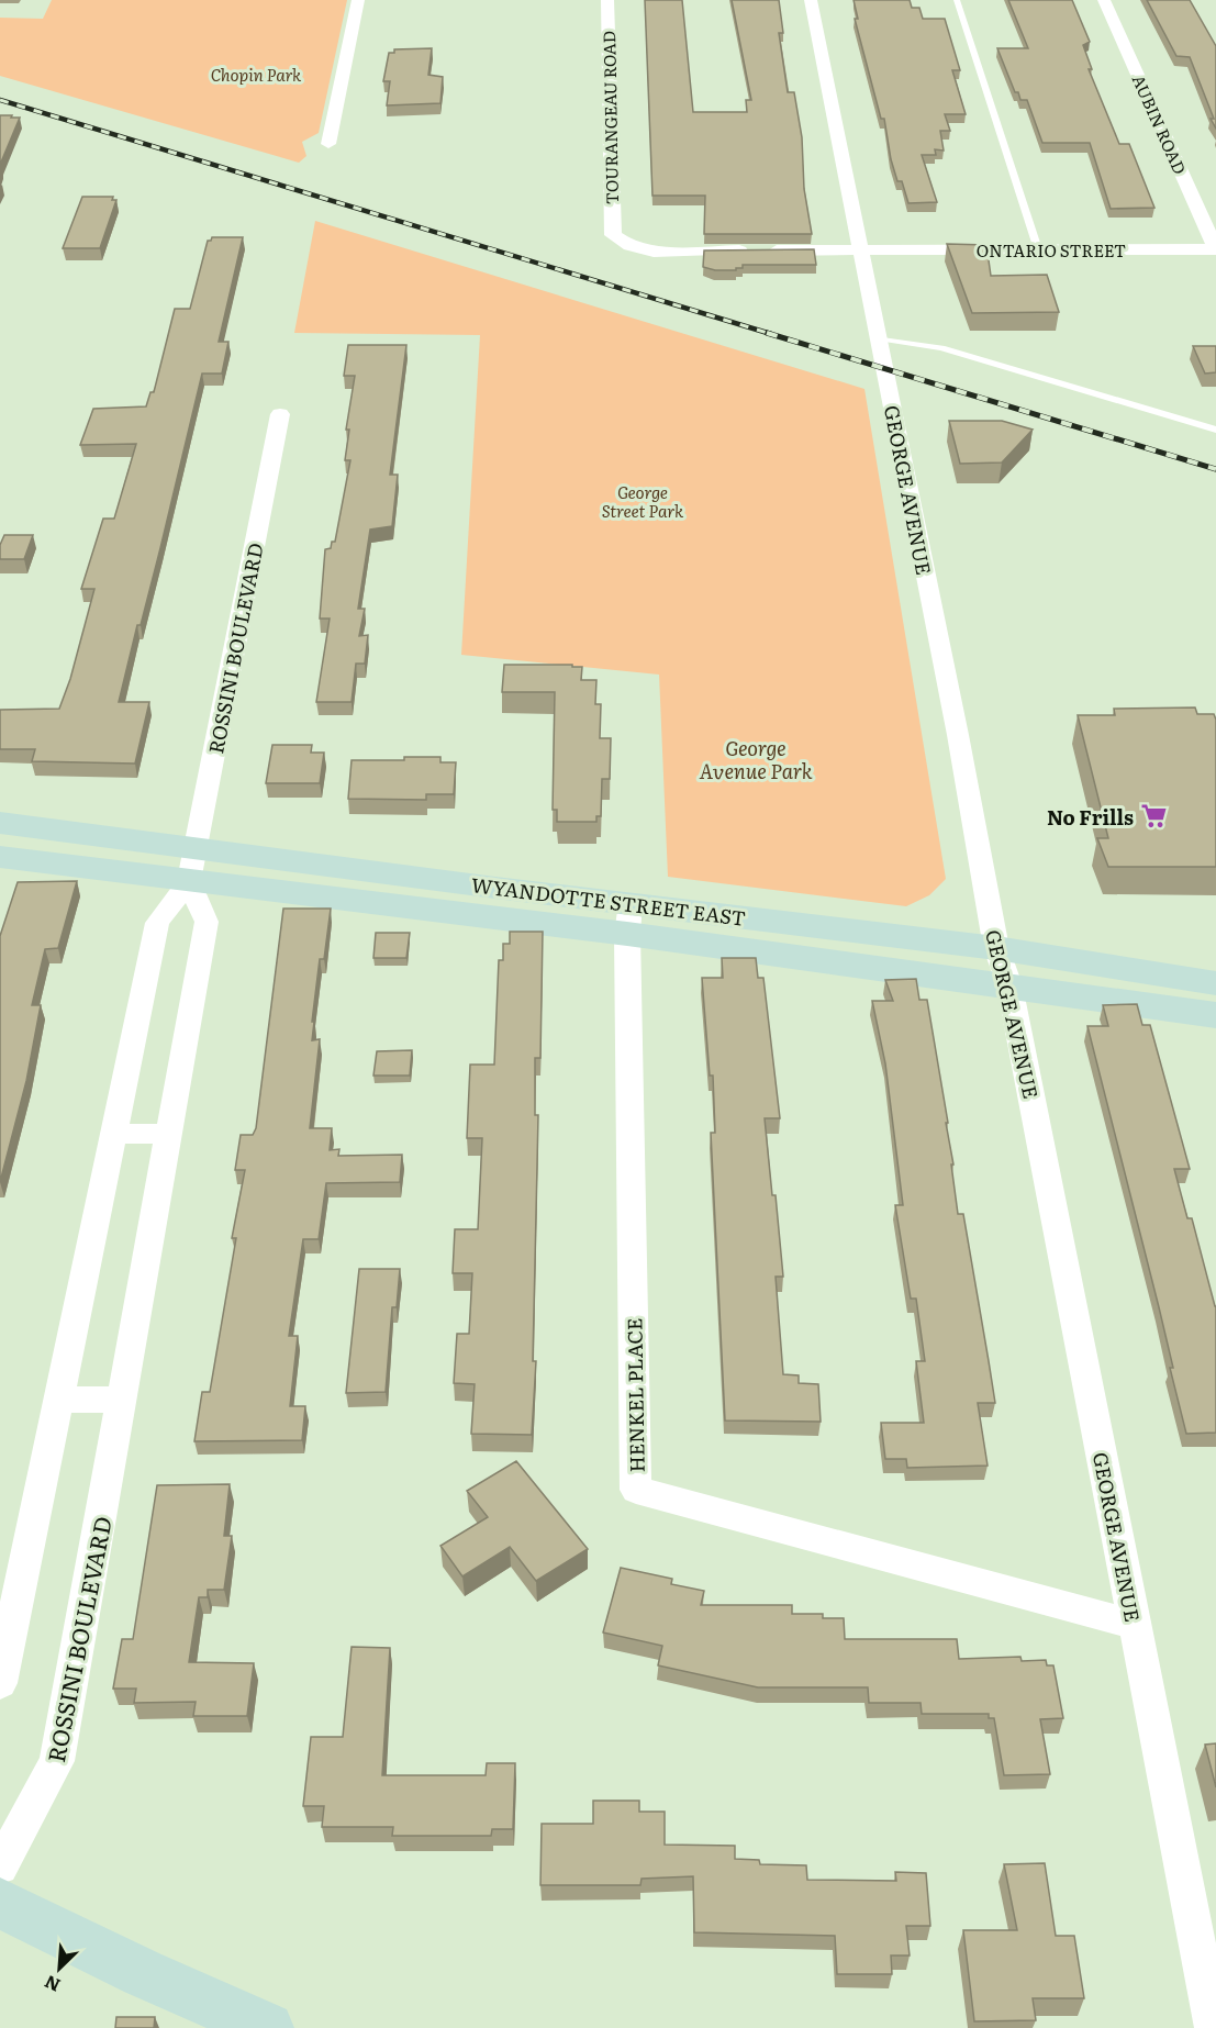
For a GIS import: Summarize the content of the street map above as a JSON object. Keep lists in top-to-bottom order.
{
  "streets": {
    "main road": ["WYANDOTTE STREET EAST"],
    "street": [
      "TOURANGEAU ROAD",
      "AUBIN ROAD",
      "ONTARIO STREET",
      "GEORGE AVENUE",
      "ROSSINI BOULEVARD",
      "HENKEL PLACE"
    ]
  },
  "crossings": [
    ["TOURANGEAU ROAD", "ONTARIO STREET"],
    ["AUBIN ROAD", "ONTARIO STREET"],
    ["ONTARIO STREET", "GEORGE AVENUE"],
    ["GEORGE AVENUE", "WYANDOTTE STREET EAST"],
    ["GEORGE AVENUE", "HENKEL PLACE"],
    ["ROSSINI BOULEVARD", "WYANDOTTE STREET EAST"],
    ["WYANDOTTE STREET EAST", "HENKEL PLACE"]
  ],
  "parks": ["Chopin Park", "George Street Park", "George Avenue Park"],
  "places": {
    "supermarket": ["No Frills"]
  },
  "north": "bottom left"
}
